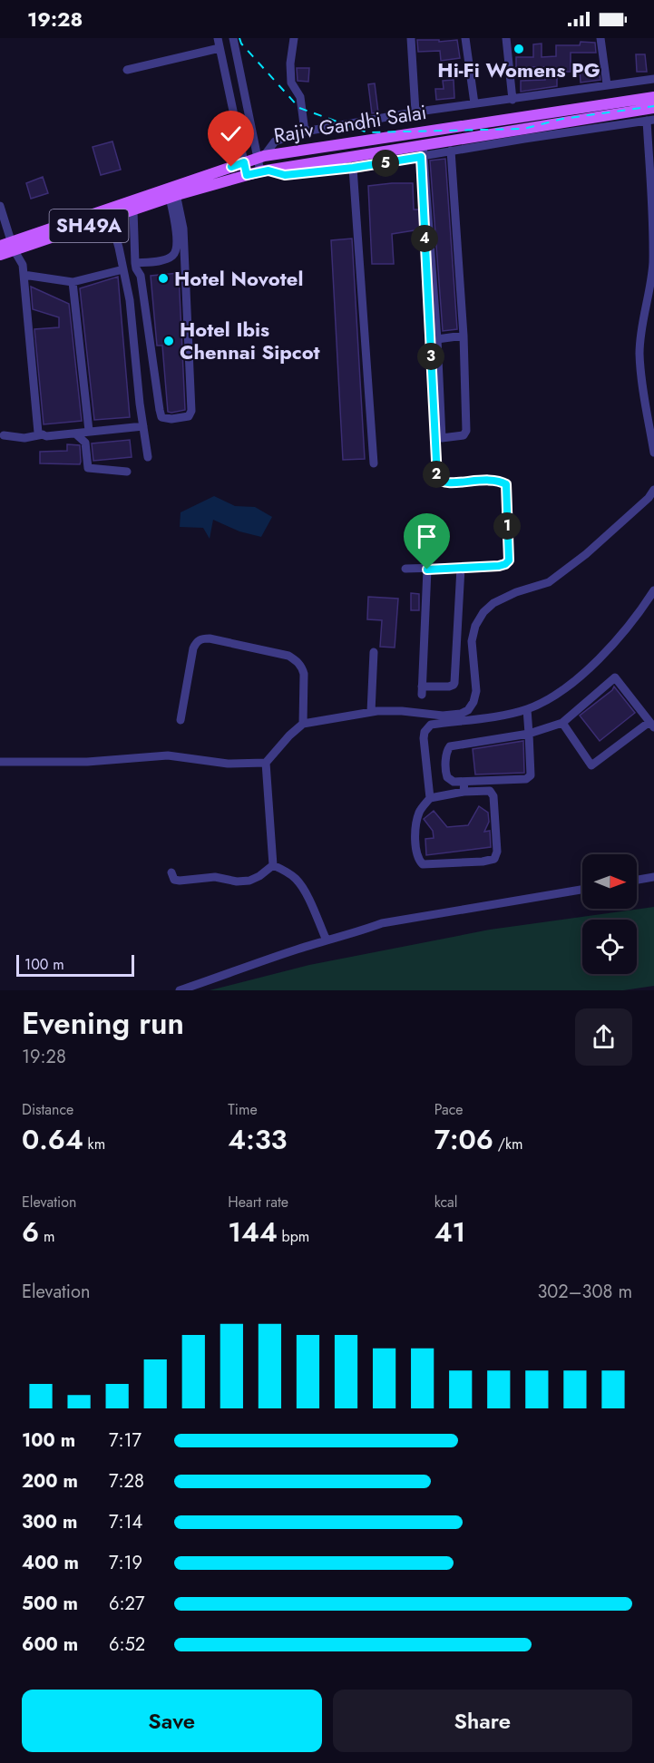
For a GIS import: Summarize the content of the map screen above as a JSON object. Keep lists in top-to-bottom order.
{
  "streets": {
    "main road": ["Rajiv Gandhi Salai", "SH49A"]
  },
  "places": ["Hi-Fi Womens PG", "Hotel Novotel", "Hotel Ibis Chennai Sipcot"],
  "scale_bar": "100 m",
  "north": "right",
  "page": {
    "status": "19:28",
    "pins": [
      "5",
      "4",
      "3",
      "2",
      "1"
    ],
    "scale": "100 m",
    "heading": ["Evening run", "19:28"],
    "stats": [
      ["Distance", "0.64 km"],
      ["Time", "4:33"],
      ["Pace", "7:06 /km"],
      ["Elevation", "6 m"],
      ["Heart rate", "144 bpm"],
      ["kcal", "41"]
    ],
    "chart": ["Elevation", "302–308 m"],
    "list": [
      {
        "name": "100 m",
        "note": "7:17"
      },
      {
        "name": "200 m",
        "note": "7:28"
      },
      {
        "name": "300 m",
        "note": "7:14"
      },
      {
        "name": "400 m",
        "note": "7:19"
      },
      {
        "name": "500 m",
        "note": "6:27"
      },
      {
        "name": "600 m",
        "note": "6:52"
      }
    ],
    "buttons": ["Save", "Share"]
  }
}
